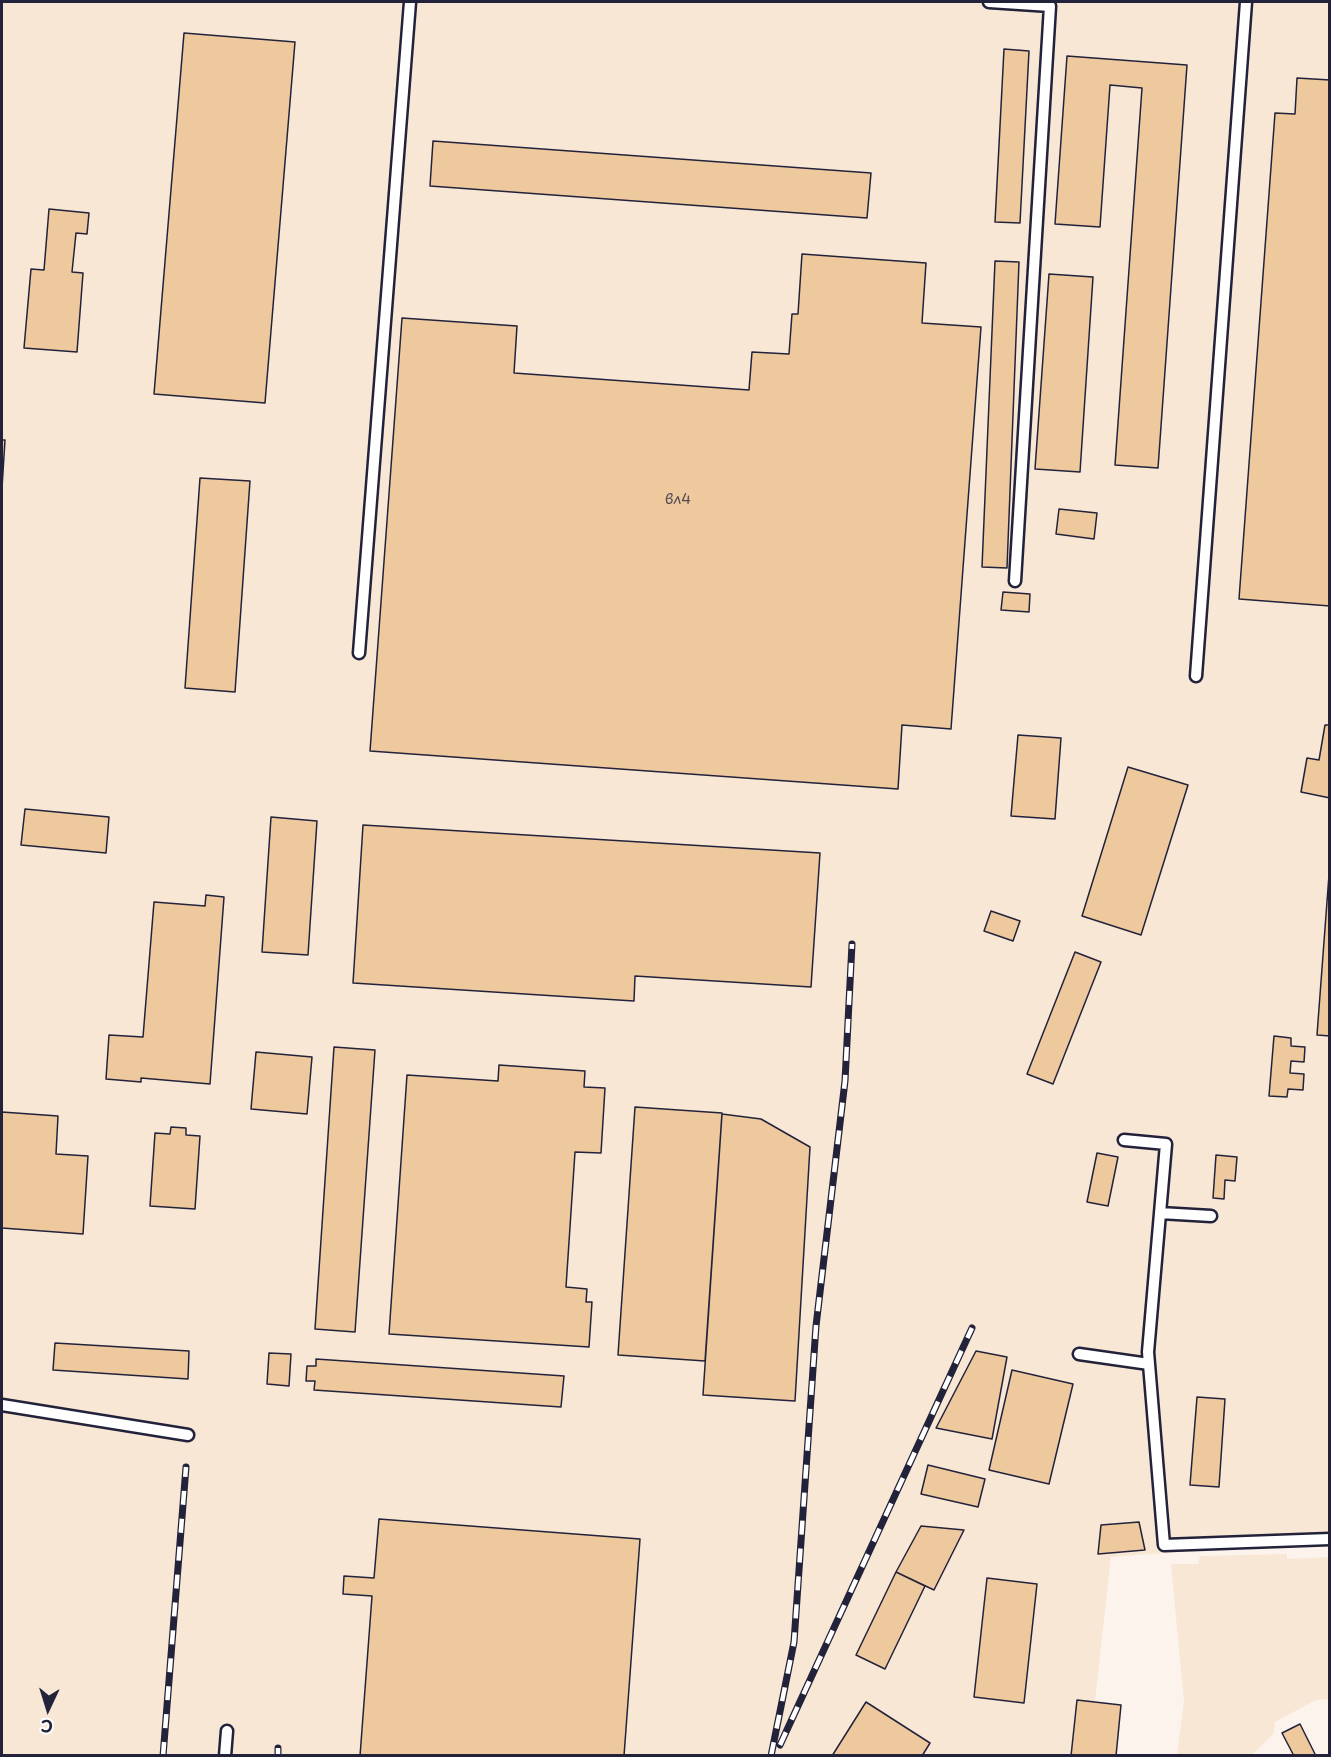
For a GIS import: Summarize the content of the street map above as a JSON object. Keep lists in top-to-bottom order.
{
  "house_numbers": ["вл4"],
  "north": "bottom"
}
